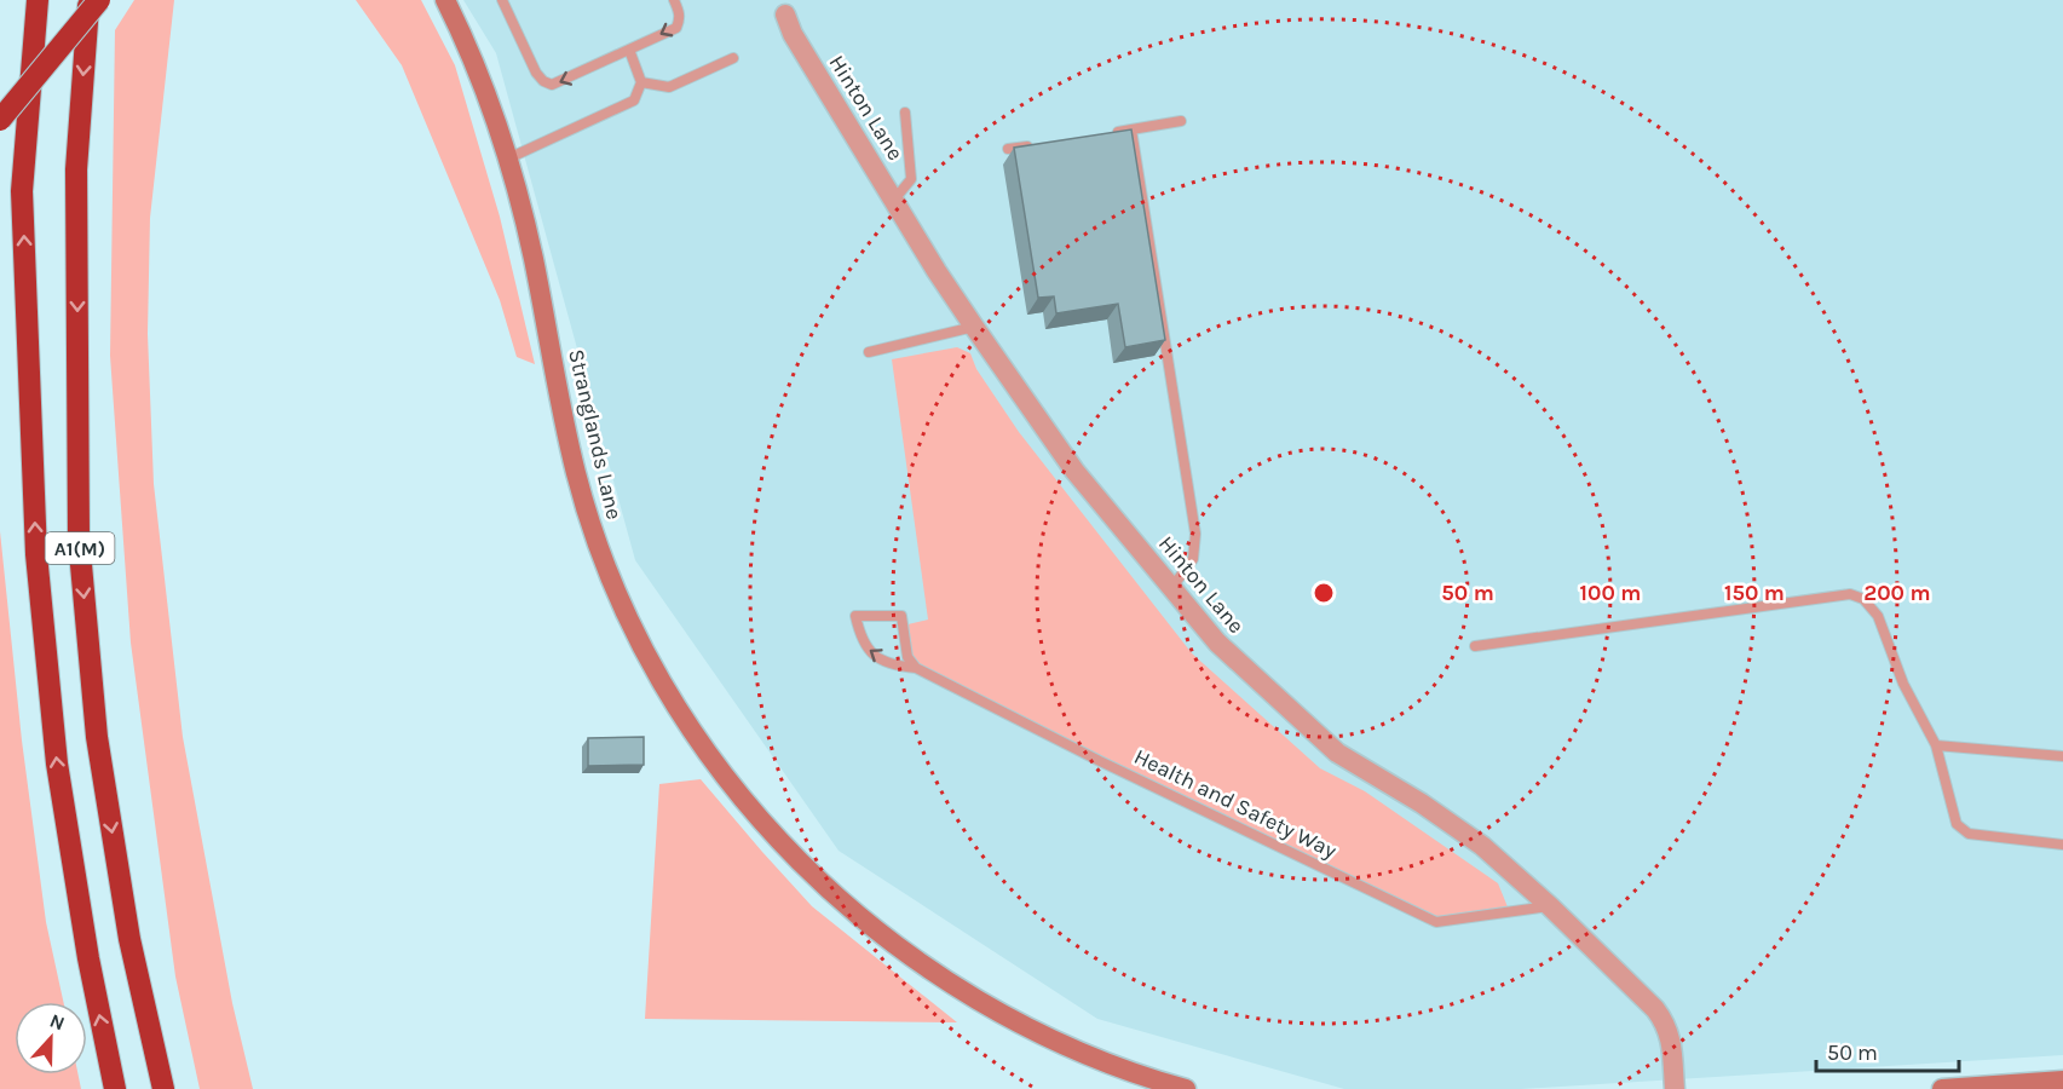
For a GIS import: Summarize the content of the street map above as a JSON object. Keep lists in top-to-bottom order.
{
  "streets": {
    "highway": ["A1(M)"],
    "main road": ["Stranglands Lane"],
    "street": ["Hinton Lane"],
    "lane": ["Health and Safety Way"]
  },
  "crossings": [
    ["Hinton Lane", "Health and Safety Way"]
  ],
  "scale_bar": "50 m",
  "north": "top",
  "rings": [
    "50 m",
    "100 m",
    "150 m",
    "200 m"
  ]
}
